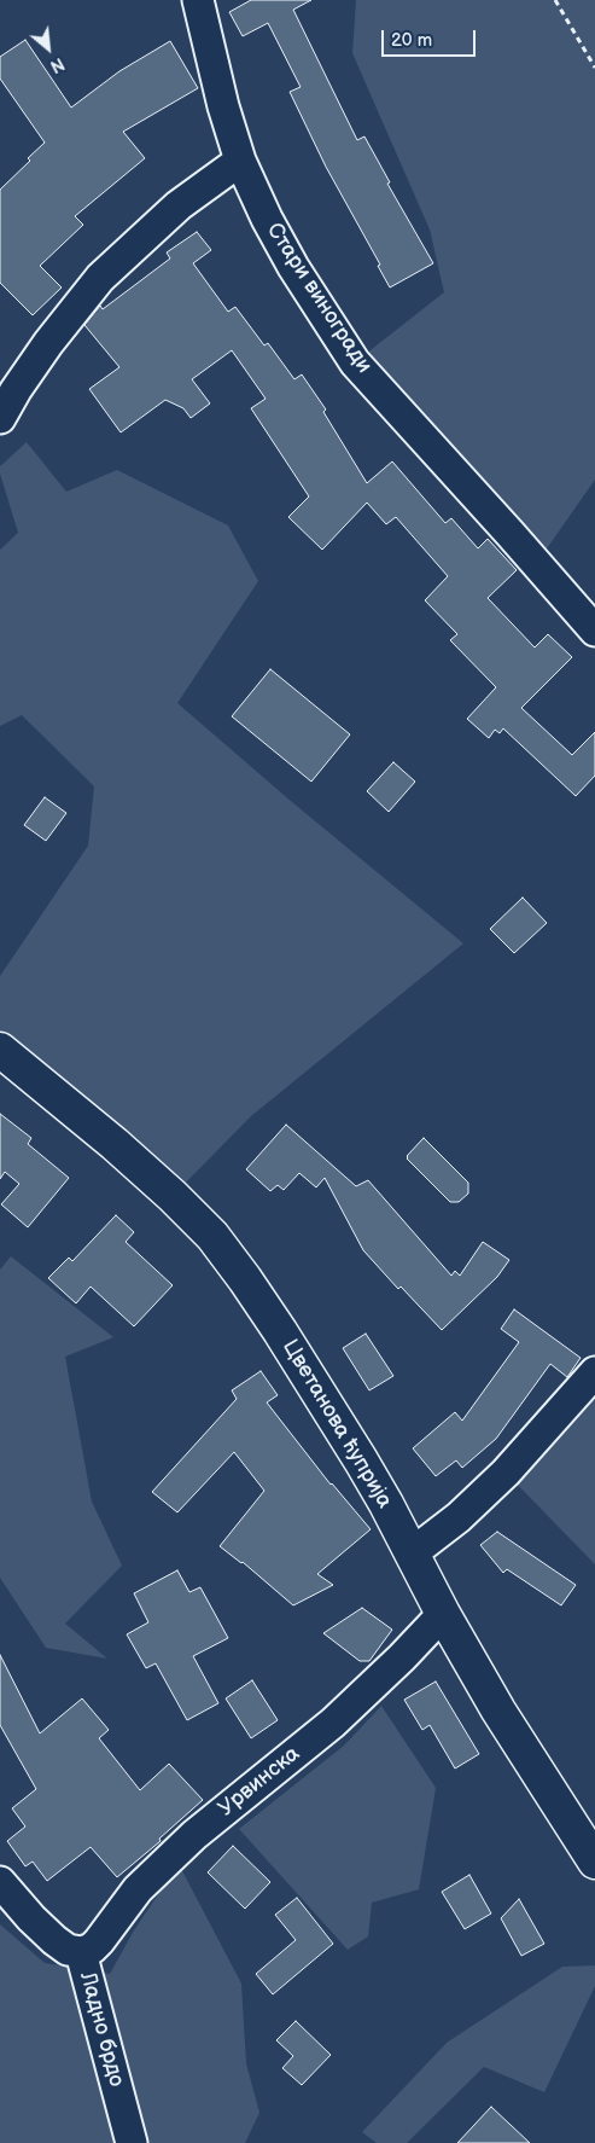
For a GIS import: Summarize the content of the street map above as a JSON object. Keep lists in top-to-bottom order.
{
  "streets": {
    "street": [
      "Стари виногради",
      "Цветанова ћуприја",
      "Урвинска",
      "Ладно брдо"
    ]
  },
  "crossings": [
    ["Цветанова ћуприја", "Урвинска"],
    ["Урвинска", "Ладно брдо"]
  ],
  "scale_bar": "20 m",
  "north": "bottom right"
}
